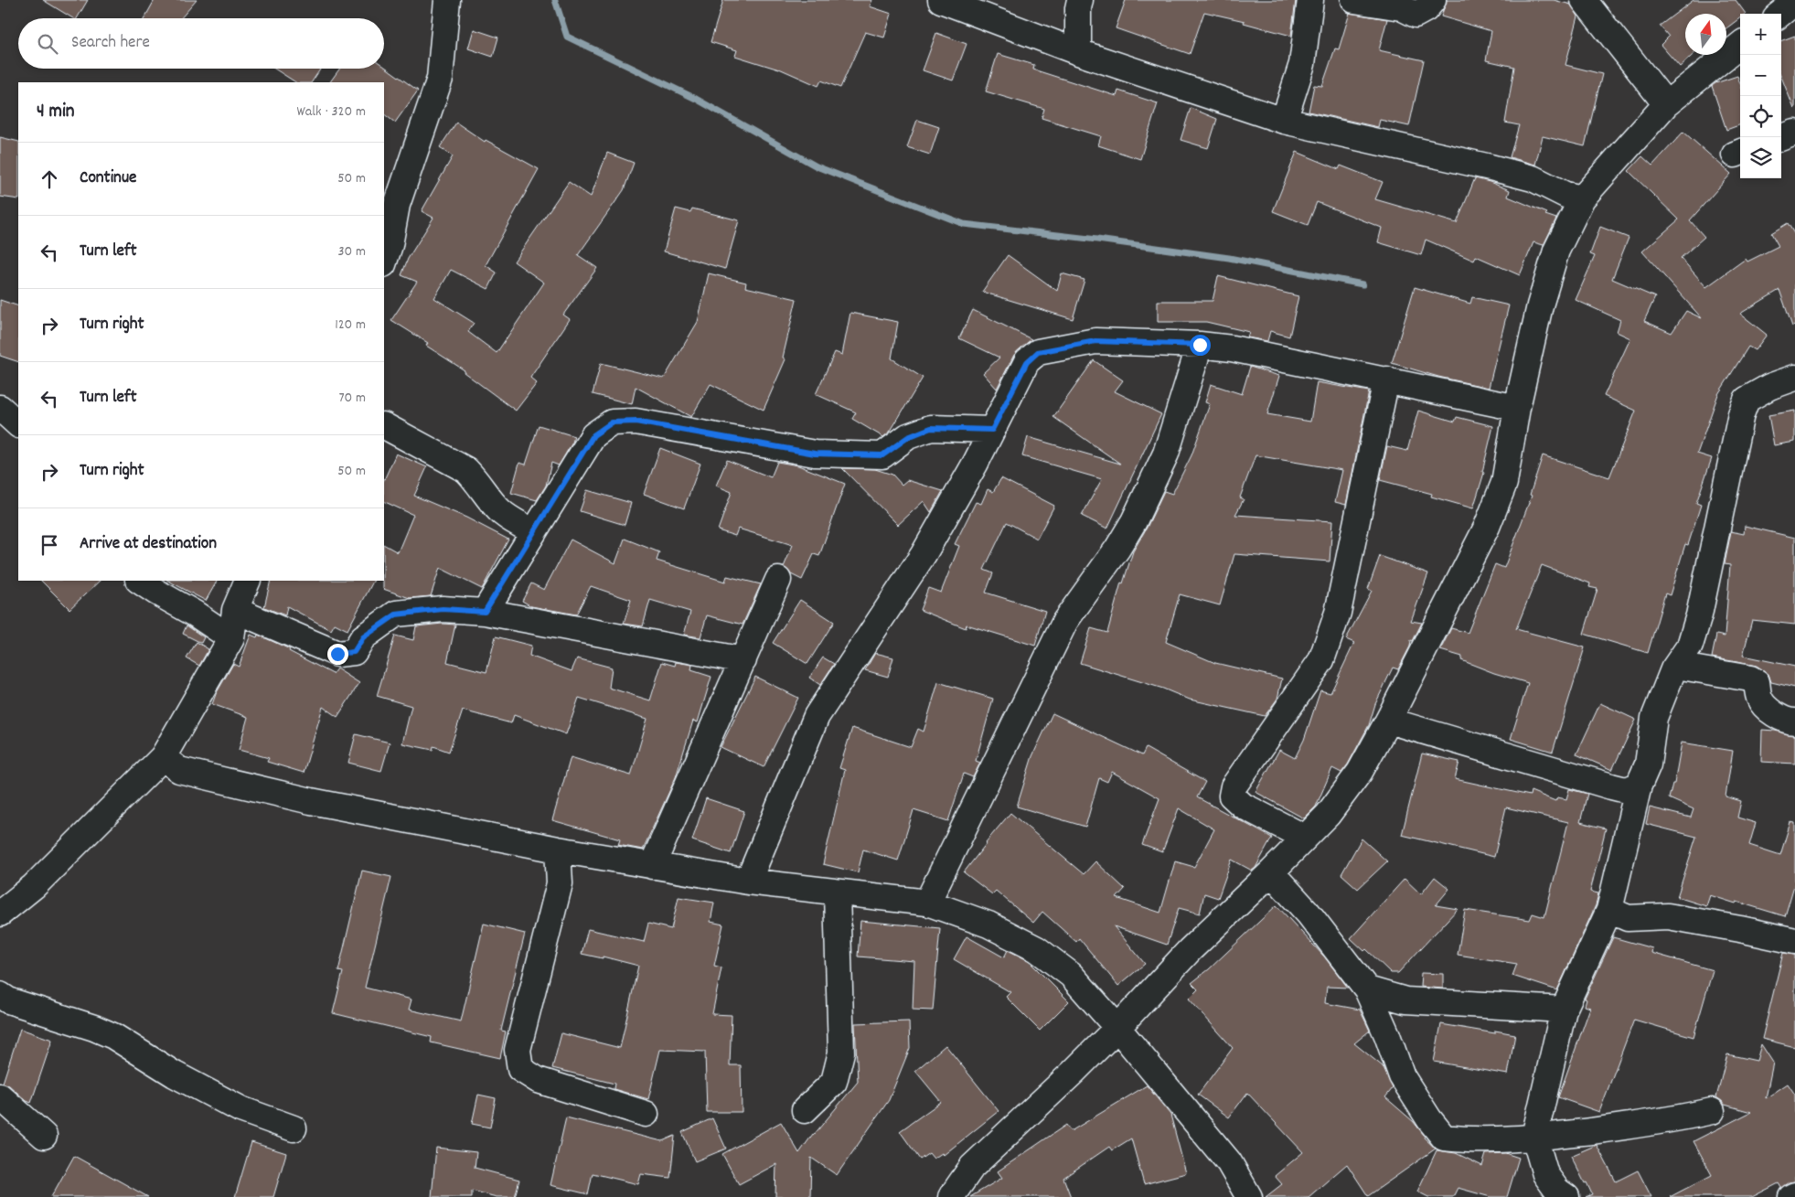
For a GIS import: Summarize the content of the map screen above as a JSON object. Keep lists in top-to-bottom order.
{
  "north": "top",
  "page": {
    "map_buttons": ["+", "−"],
    "search": "Search here",
    "heading": ["4 min", "Walk · 320 m"],
    "list": [
      ["Continue", "50 m"],
      ["Turn left", "30 m"],
      ["Turn right", "120 m"],
      ["Turn left", "70 m"],
      ["Turn right", "50 m"],
      "Arrive at destination"
    ]
  }
}
